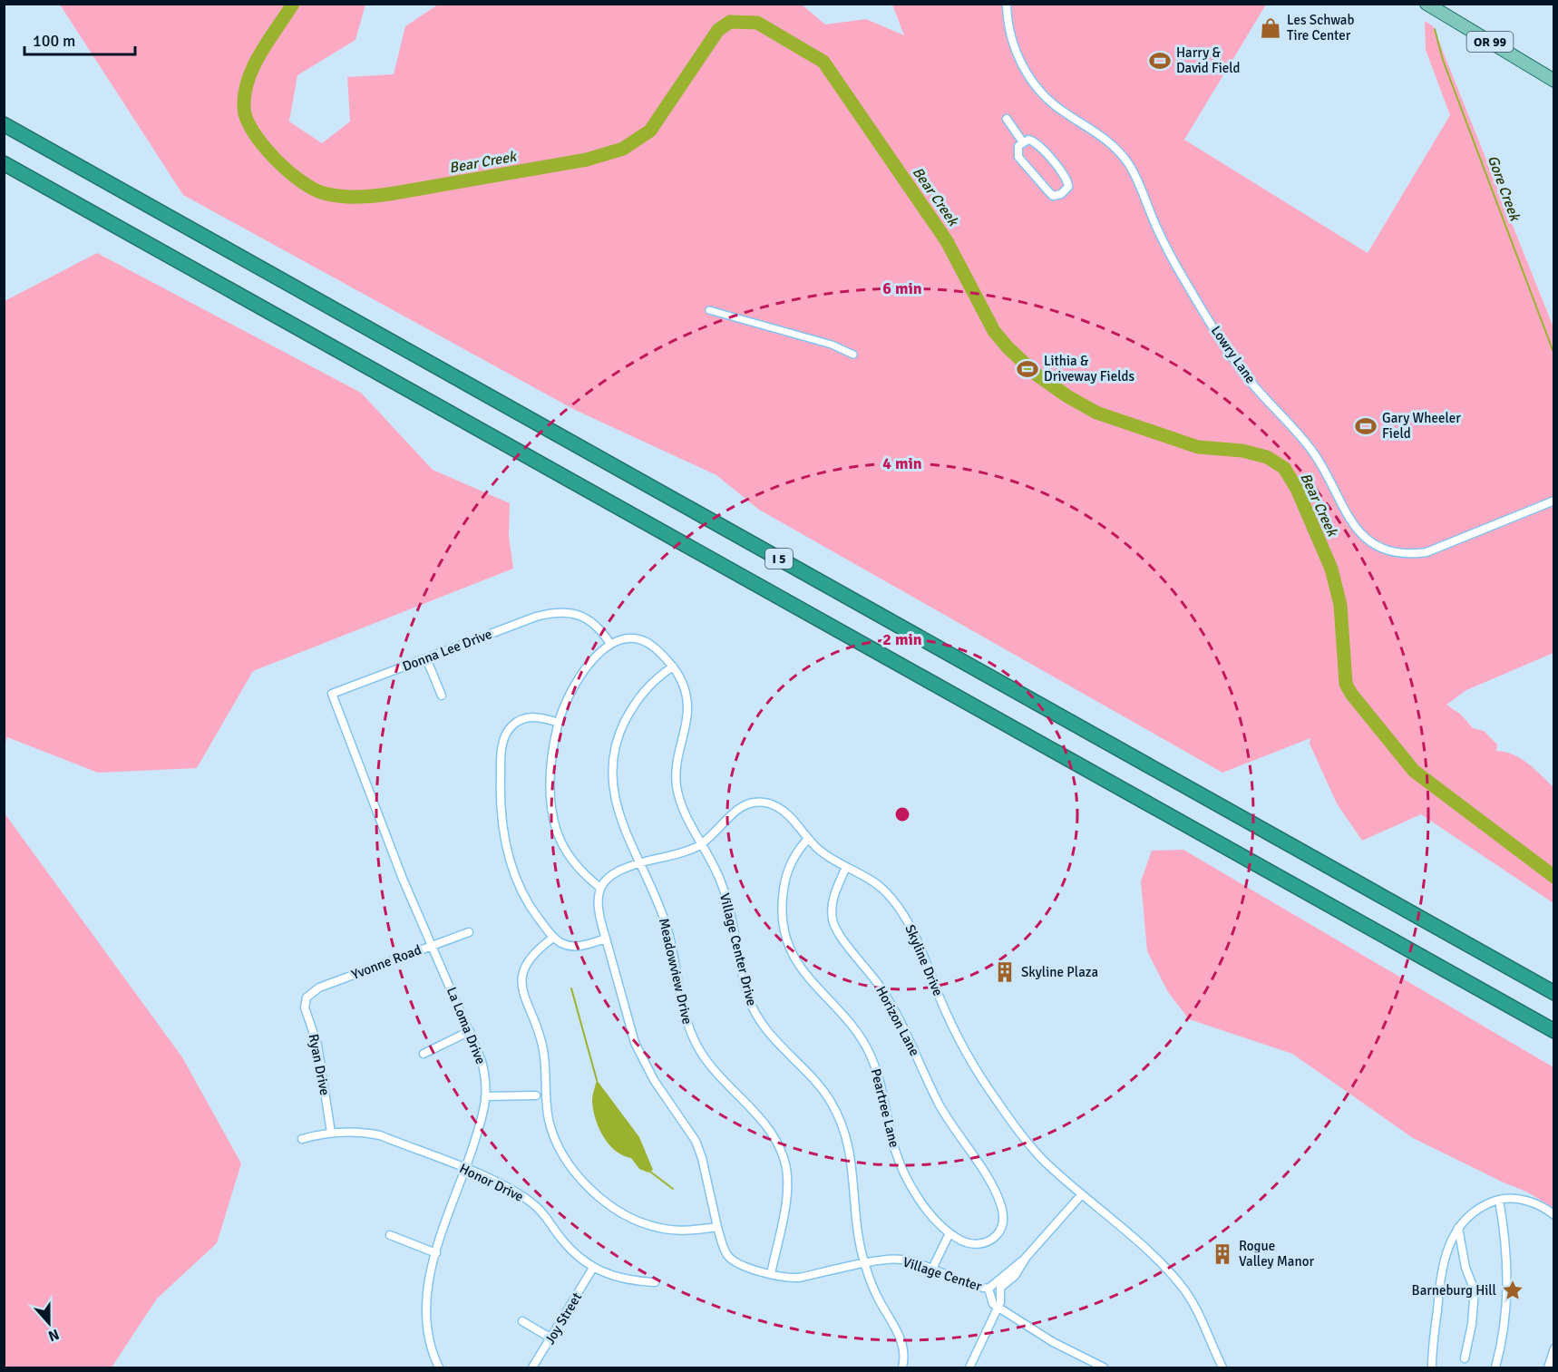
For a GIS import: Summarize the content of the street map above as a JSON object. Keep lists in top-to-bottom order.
{
  "streets": {
    "highway": ["I 5"],
    "main road": ["OR 99"],
    "street": [
      "Lowry Lane",
      "Donna Lee Drive",
      "Village Center Drive",
      "Skyline Drive",
      "Yvonne Road",
      "Meadowview Drive",
      "Horizon Lane",
      "La Loma Drive",
      "Ryan Drive",
      "Peartree Lane",
      "Honor Drive",
      "Village Center",
      "Joy Street"
    ]
  },
  "crossings": [
    ["Donna Lee Drive", "Village Center Drive"],
    ["Donna Lee Drive", "La Loma Drive"],
    ["Village Center Drive", "Skyline Drive"],
    ["Village Center Drive", "Meadowview Drive"],
    ["Village Center Drive", "Village Center"],
    ["Skyline Drive", "Meadowview Drive"],
    ["Skyline Drive", "Horizon Lane"],
    ["Skyline Drive", "Peartree Lane"],
    ["Yvonne Road", "La Loma Drive"],
    ["Yvonne Road", "Ryan Drive"],
    ["Horizon Lane", "Peartree Lane"],
    ["La Loma Drive", "Honor Drive"],
    ["Ryan Drive", "Honor Drive"],
    ["Honor Drive", "Joy Street"]
  ],
  "water": ["Bear Creek", "Gore Creek"],
  "places": {
    "shop": ["Les Schwab Tire Center"],
    "sports": ["Harry & David Field", "Lithia & Driveway Fields", "Gary Wheeler Field"],
    "building": ["Skyline Plaza", "Rogue Valley Manor"],
    "place": ["Barneburg Hill"]
  },
  "scale_bar": "100 m",
  "north": "bottom",
  "rings": ["6 min", "4 min", "2 min"]
}
